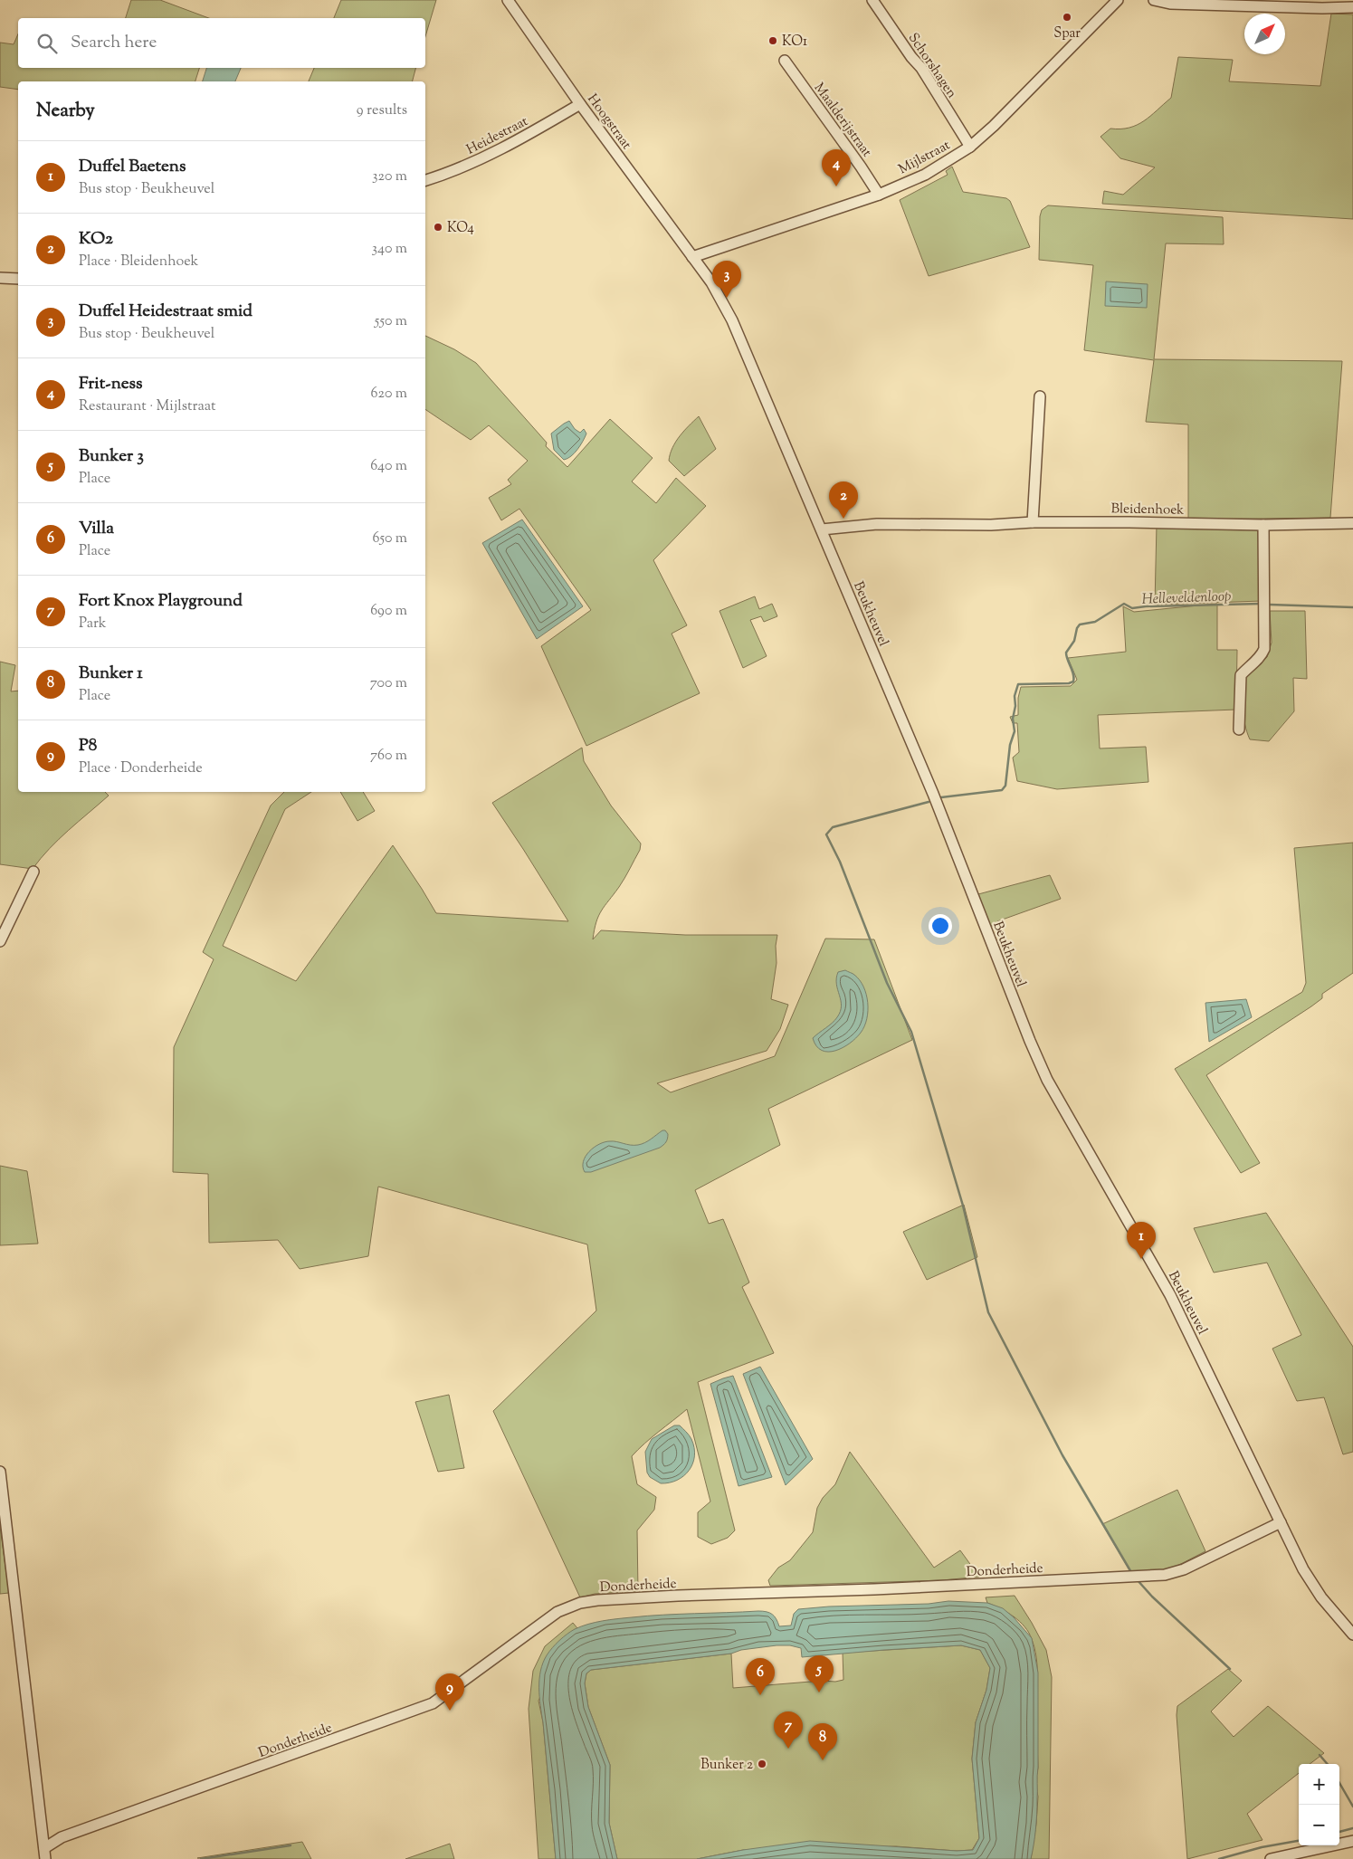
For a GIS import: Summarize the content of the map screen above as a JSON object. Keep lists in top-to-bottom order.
{
  "streets": {
    "street": [
      "Schorshagen",
      "Maalderijstraat",
      "Hoogstraat",
      "Heidestraat",
      "Mijlstraat",
      "Bleidenhoek",
      "Beukheuvel",
      "Donderheide"
    ]
  },
  "crossings": [
    ["Schorshagen", "Mijlstraat"],
    ["Maalderijstraat", "Mijlstraat"],
    ["Hoogstraat", "Heidestraat"],
    ["Hoogstraat", "Mijlstraat"],
    ["Hoogstraat", "Beukheuvel"],
    ["Mijlstraat", "Beukheuvel"],
    ["Bleidenhoek", "Beukheuvel"],
    ["Beukheuvel", "Donderheide"]
  ],
  "water": ["Helleveldenloop"],
  "places": [
    "Spar",
    "KO1",
    "KO4",
    "Bunker 2"
  ],
  "north": "top right",
  "page": {
    "search": "Search here",
    "heading": ["Nearby", "9 results"],
    "list": [
      {
        "mark": "1",
        "name": "Duffel Baetens",
        "note": "Bus stop · Beukheuvel",
        "value": "320 m"
      },
      {
        "mark": "2",
        "name": "KO2",
        "note": "Place · Bleidenhoek",
        "value": "340 m"
      },
      {
        "mark": "3",
        "name": "Duffel Heidestraat smid",
        "note": "Bus stop · Beukheuvel",
        "value": "550 m"
      },
      {
        "mark": "4",
        "name": "Frit-ness",
        "note": "Restaurant · Mijlstraat",
        "value": "620 m"
      },
      {
        "mark": "5",
        "name": "Bunker 3",
        "note": "Place",
        "value": "640 m"
      },
      {
        "mark": "6",
        "name": "Villa",
        "note": "Place",
        "value": "650 m"
      },
      {
        "mark": "7",
        "name": "Fort Knox Playground",
        "note": "Park",
        "value": "690 m"
      },
      {
        "mark": "8",
        "name": "Bunker 1",
        "note": "Place",
        "value": "700 m"
      },
      {
        "mark": "9",
        "name": "P8",
        "note": "Place · Donderheide",
        "value": "760 m"
      }
    ],
    "pins": [
      "4",
      "3",
      "2",
      "1",
      "5",
      "6",
      "9",
      "7",
      "8"
    ],
    "map_buttons": ["+", "−"]
  }
}
